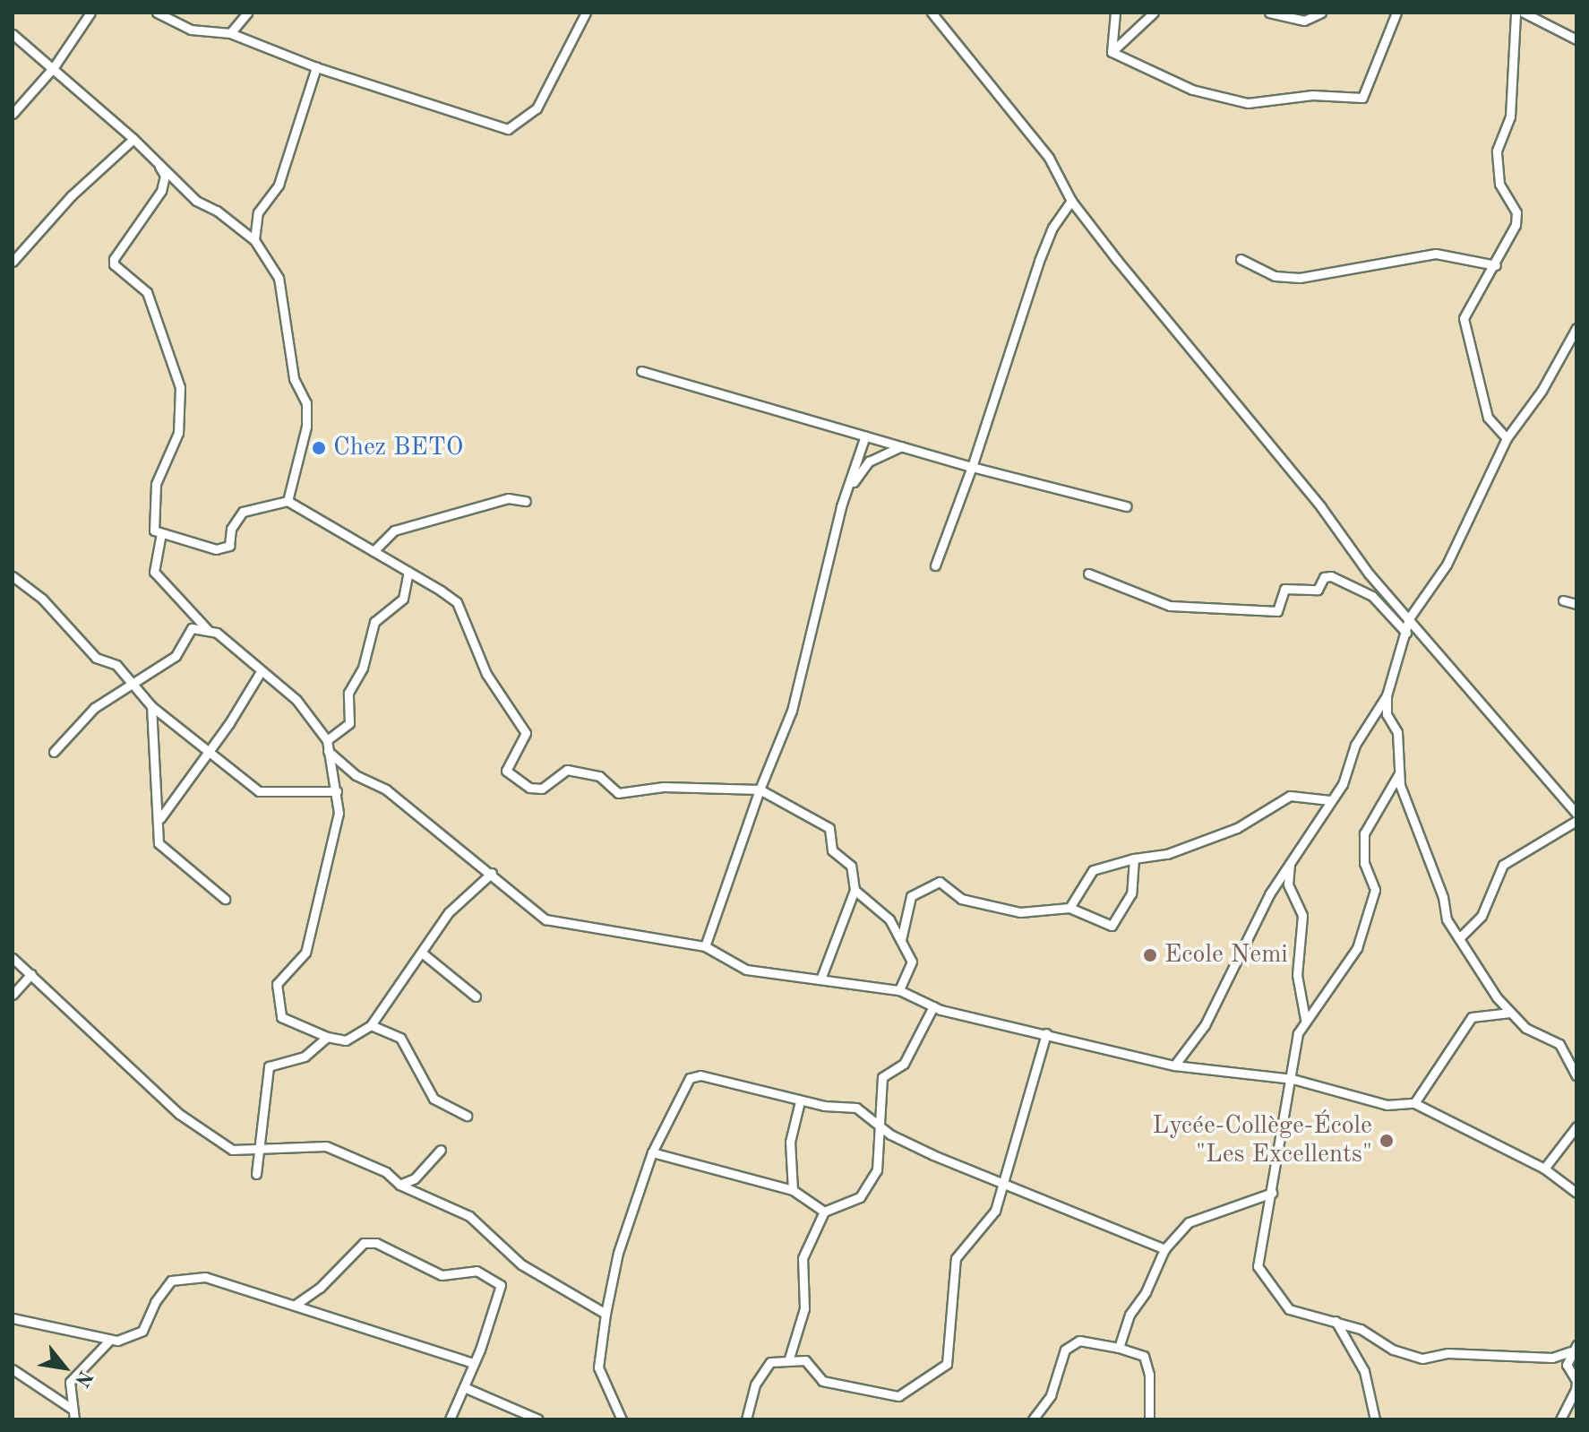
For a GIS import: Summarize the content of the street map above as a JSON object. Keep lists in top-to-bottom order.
{
  "places": ["Chez BETO", "Ecole Nemi", "Lycée-Collège-École \"Les Excellents\""],
  "north": "bottom right"
}
